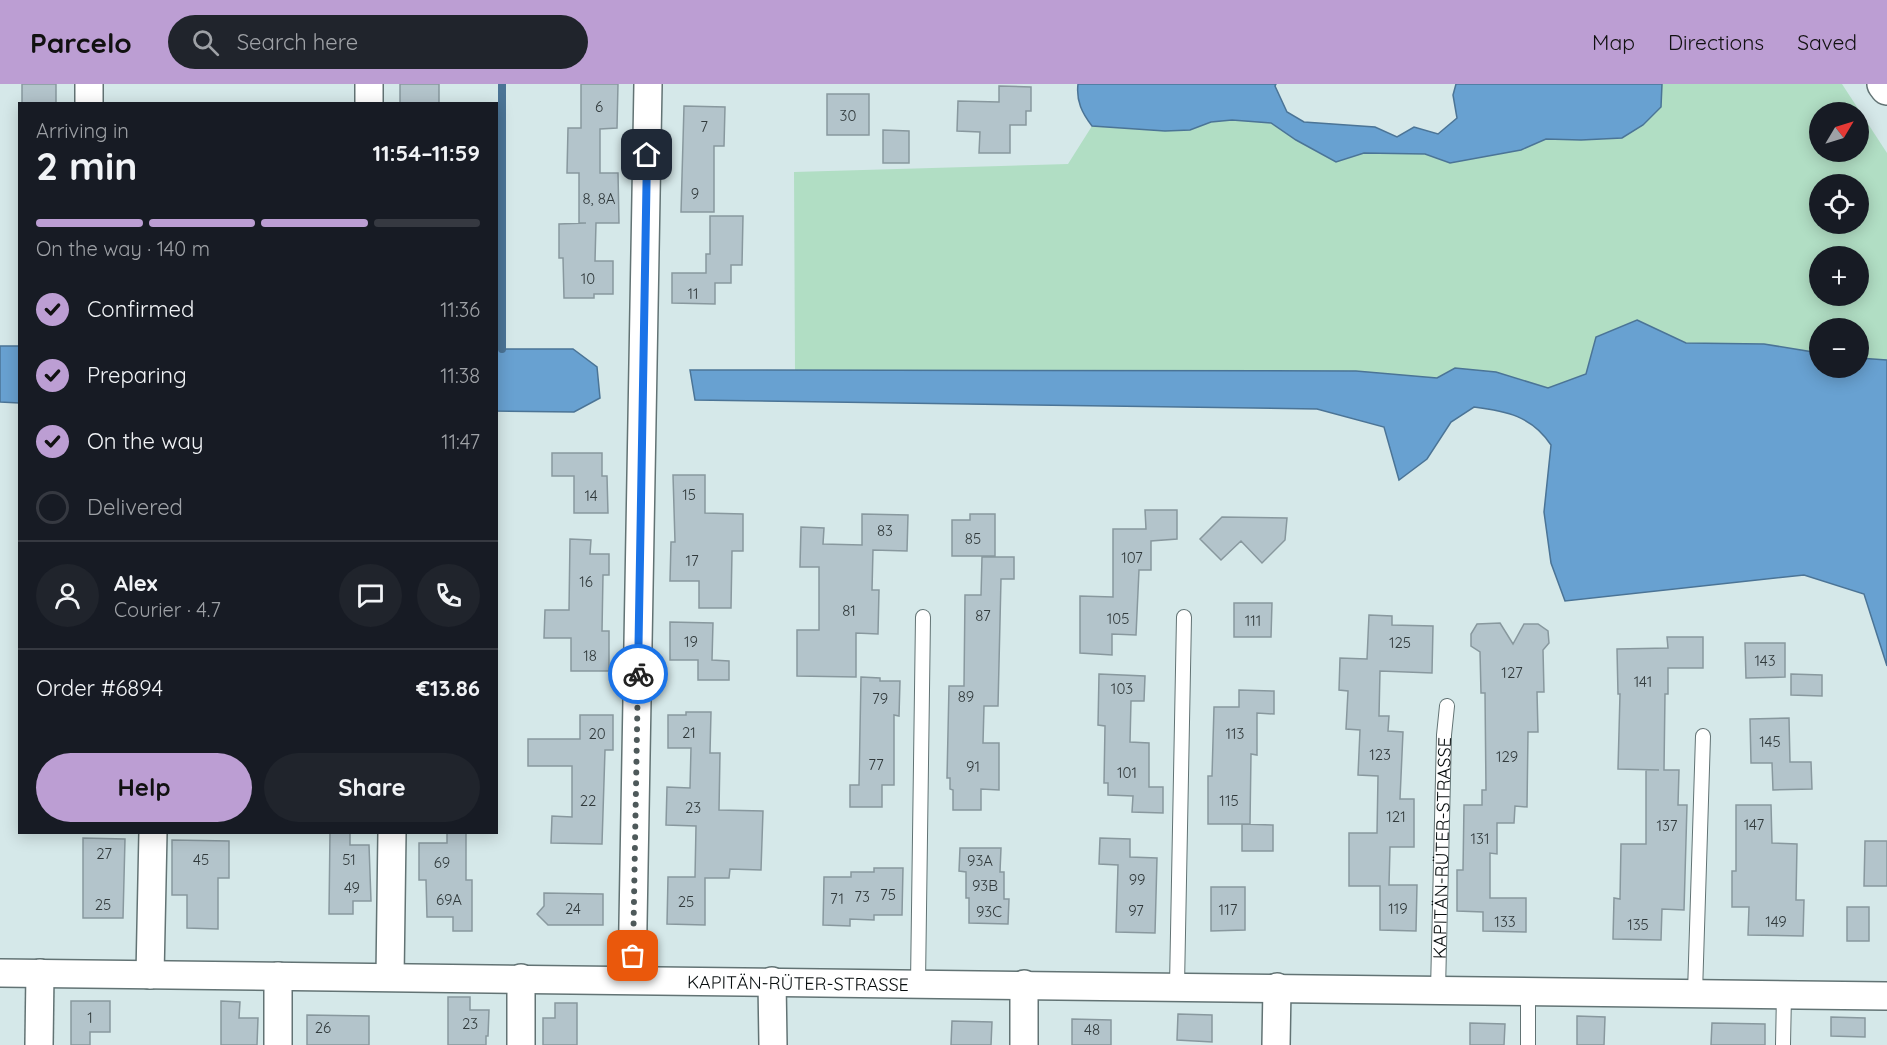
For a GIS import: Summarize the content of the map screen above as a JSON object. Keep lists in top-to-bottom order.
{
  "streets": {
    "street": ["KAPITÄN-RÜTER-STRASSE"]
  },
  "house_numbers": [
    "6",
    "30",
    "7",
    "9",
    "8, 8A",
    "10",
    "11",
    "15",
    "14",
    "83",
    "85",
    "107",
    "17",
    "16",
    "81",
    "87",
    "105",
    "111",
    "19",
    "125",
    "18",
    "143",
    "127",
    "141",
    "103",
    "89",
    "79",
    "21",
    "20",
    "113",
    "145",
    "123",
    "129",
    "77",
    "91",
    "101",
    "22",
    "115",
    "23",
    "121",
    "147",
    "137",
    "131",
    "27",
    "45",
    "51",
    "93A",
    "69",
    "99",
    "93B",
    "49",
    "75",
    "73",
    "71",
    "69A",
    "25",
    "25",
    "24",
    "119",
    "117",
    "97",
    "93C",
    "133",
    "149",
    "135",
    "1",
    "23",
    "26",
    "48"
  ],
  "north": "top right",
  "page": {
    "header": "Parcelo",
    "search": "Search here",
    "nav": ["Map", "Directions", "Saved"],
    "map_buttons": ["+", "−"],
    "heading": ["2 min", "Arriving in", "11:54–11:59"],
    "panel": [
      "Alex",
      "Courier · 4.7",
      "Order #6894",
      "€13.86"
    ],
    "bar": "On the way · 140 m",
    "list": [
      ["Confirmed", "11:36"],
      ["Preparing", "11:38"],
      ["On the way", "11:47"],
      "Delivered"
    ],
    "buttons": ["Help", "Share"]
  }
}
